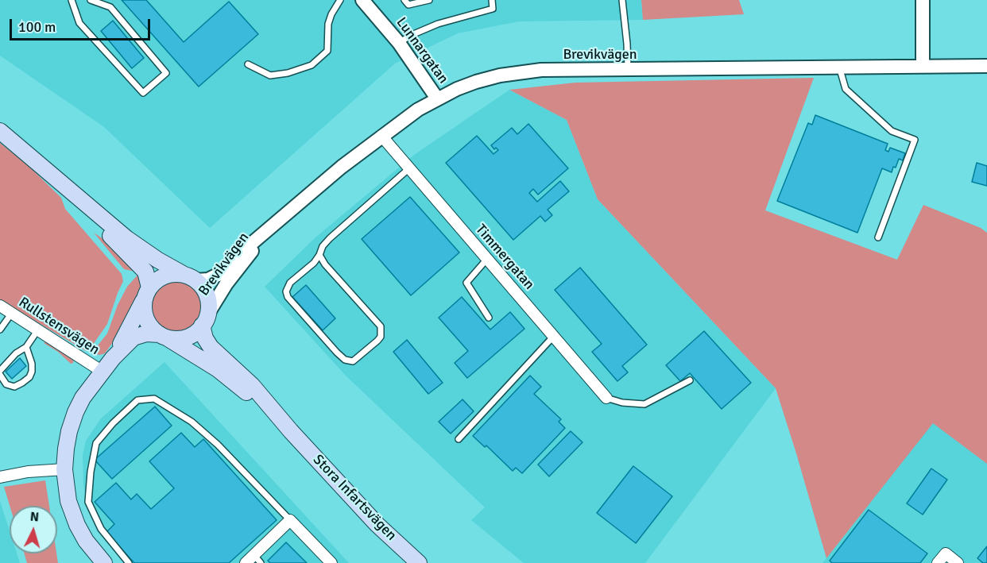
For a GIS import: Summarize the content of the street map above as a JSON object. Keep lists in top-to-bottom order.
{
  "streets": {
    "main road": ["Stora Infartsvägen"],
    "street": [
      "Lunnargatan",
      "Brevikvägen",
      "Timmergatan",
      "Rullstensvägen"
    ]
  },
  "crossings": [
    ["Lunnargatan", "Brevikvägen"],
    ["Brevikvägen", "Timmergatan"],
    ["Brevikvägen", "Stora Infartsvägen"]
  ],
  "scale_bar": "100 m",
  "north": "top"
}
